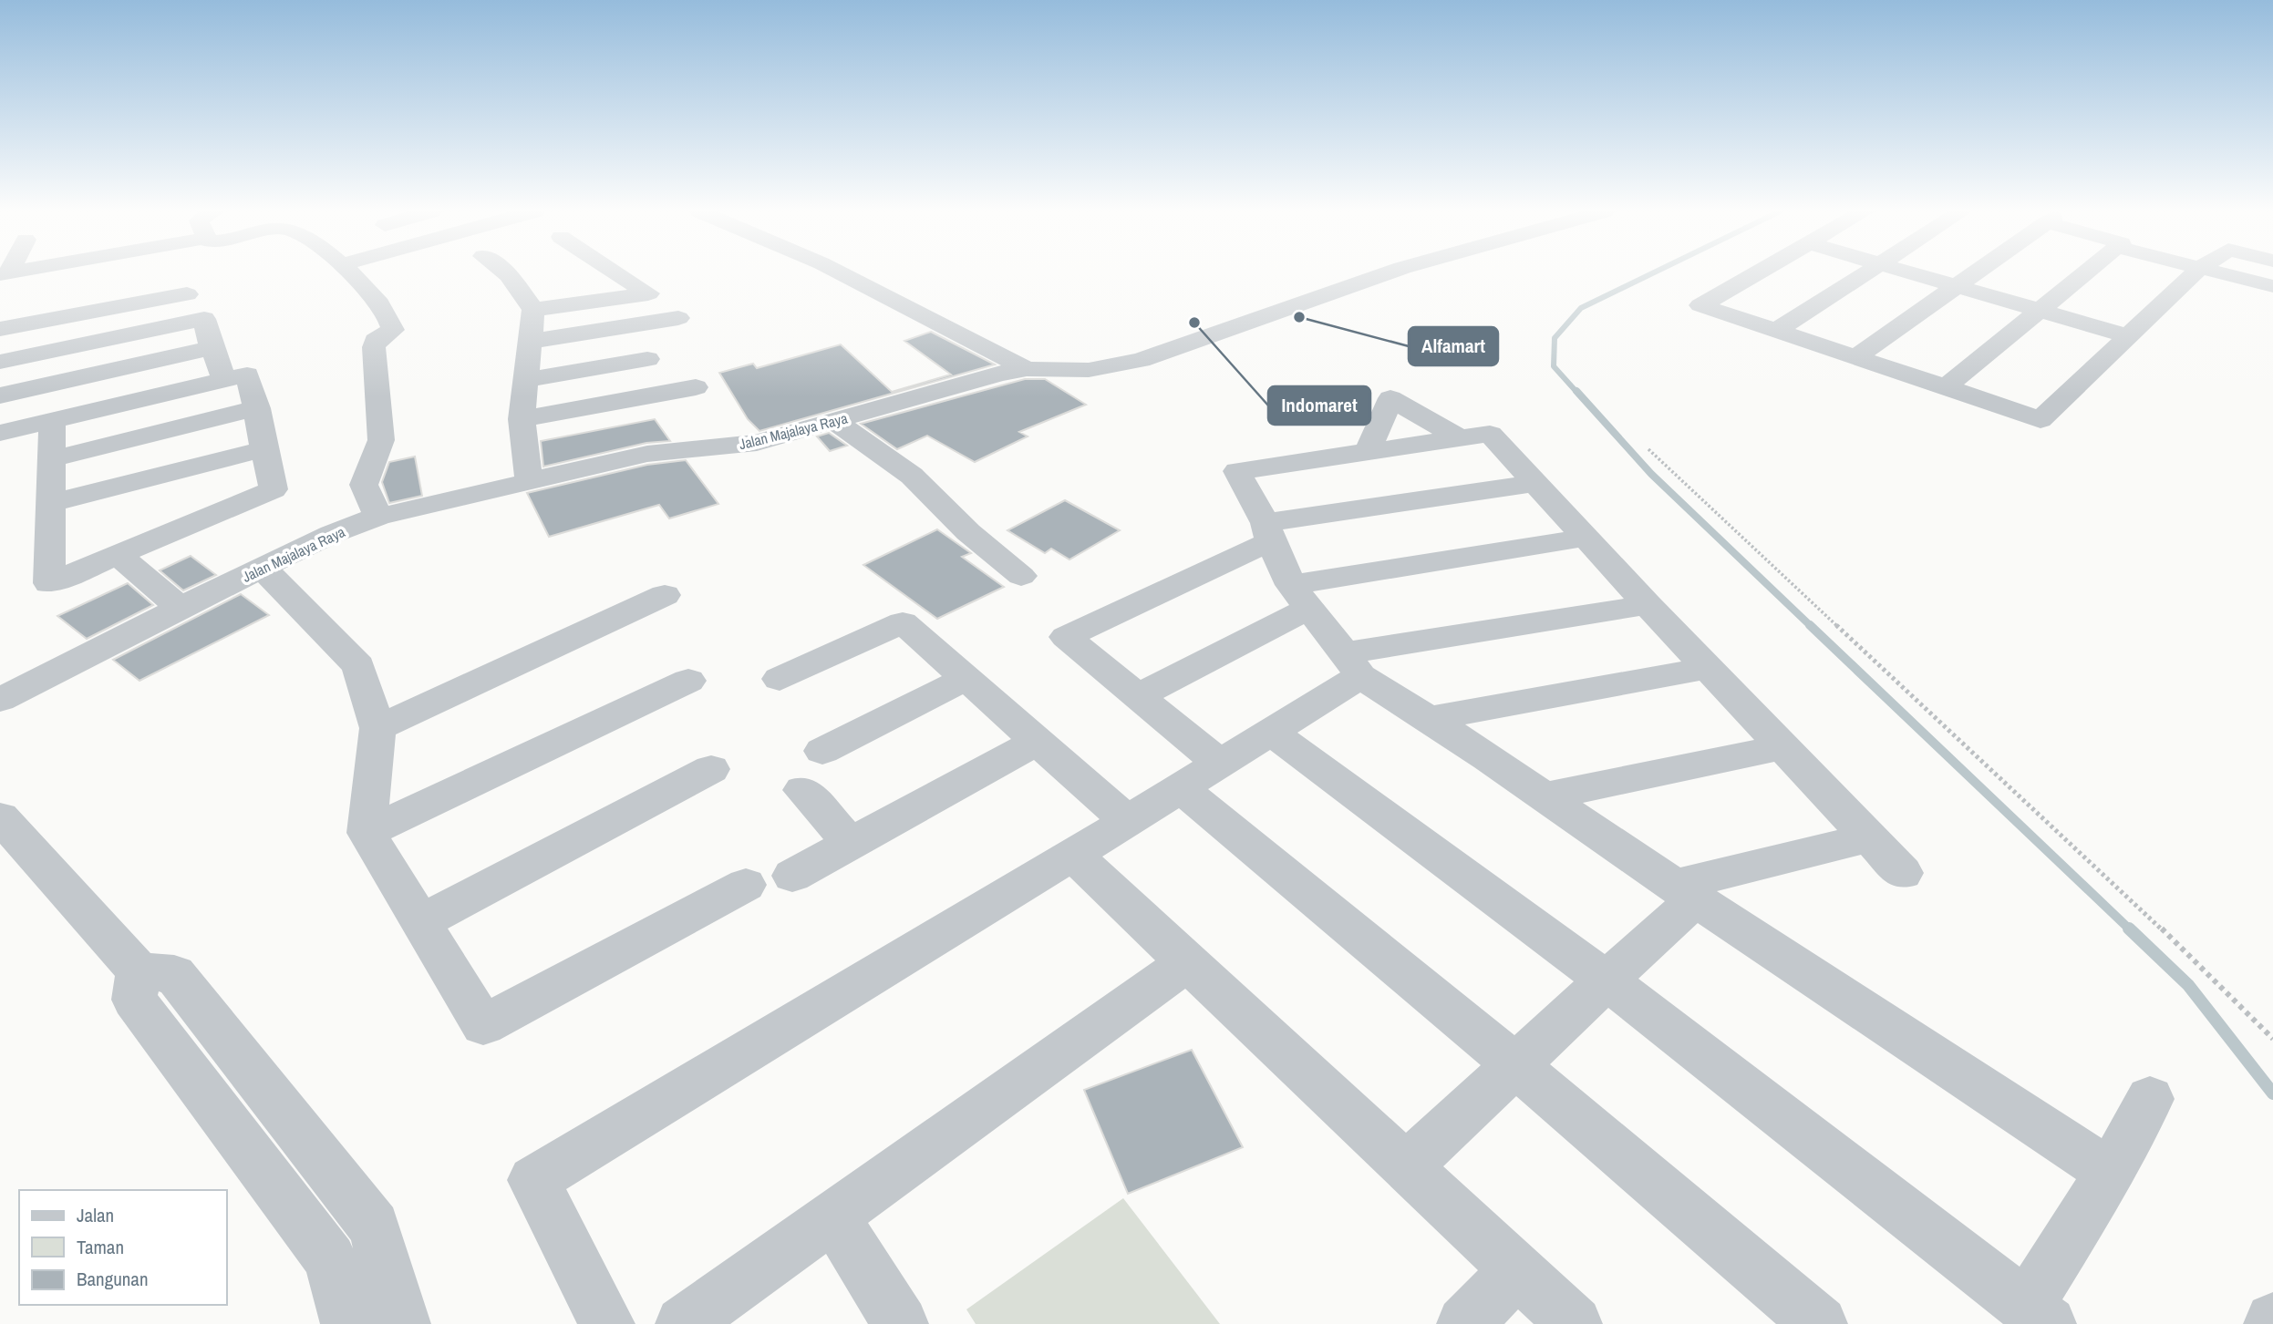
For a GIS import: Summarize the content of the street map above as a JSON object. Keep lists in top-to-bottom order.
{
  "streets": {
    "street": ["Jalan Majalaya Raya"]
  },
  "places": ["Alfamart", "Indomaret"],
  "legend": ["Jalan", "Taman", "Bangunan"]
}
